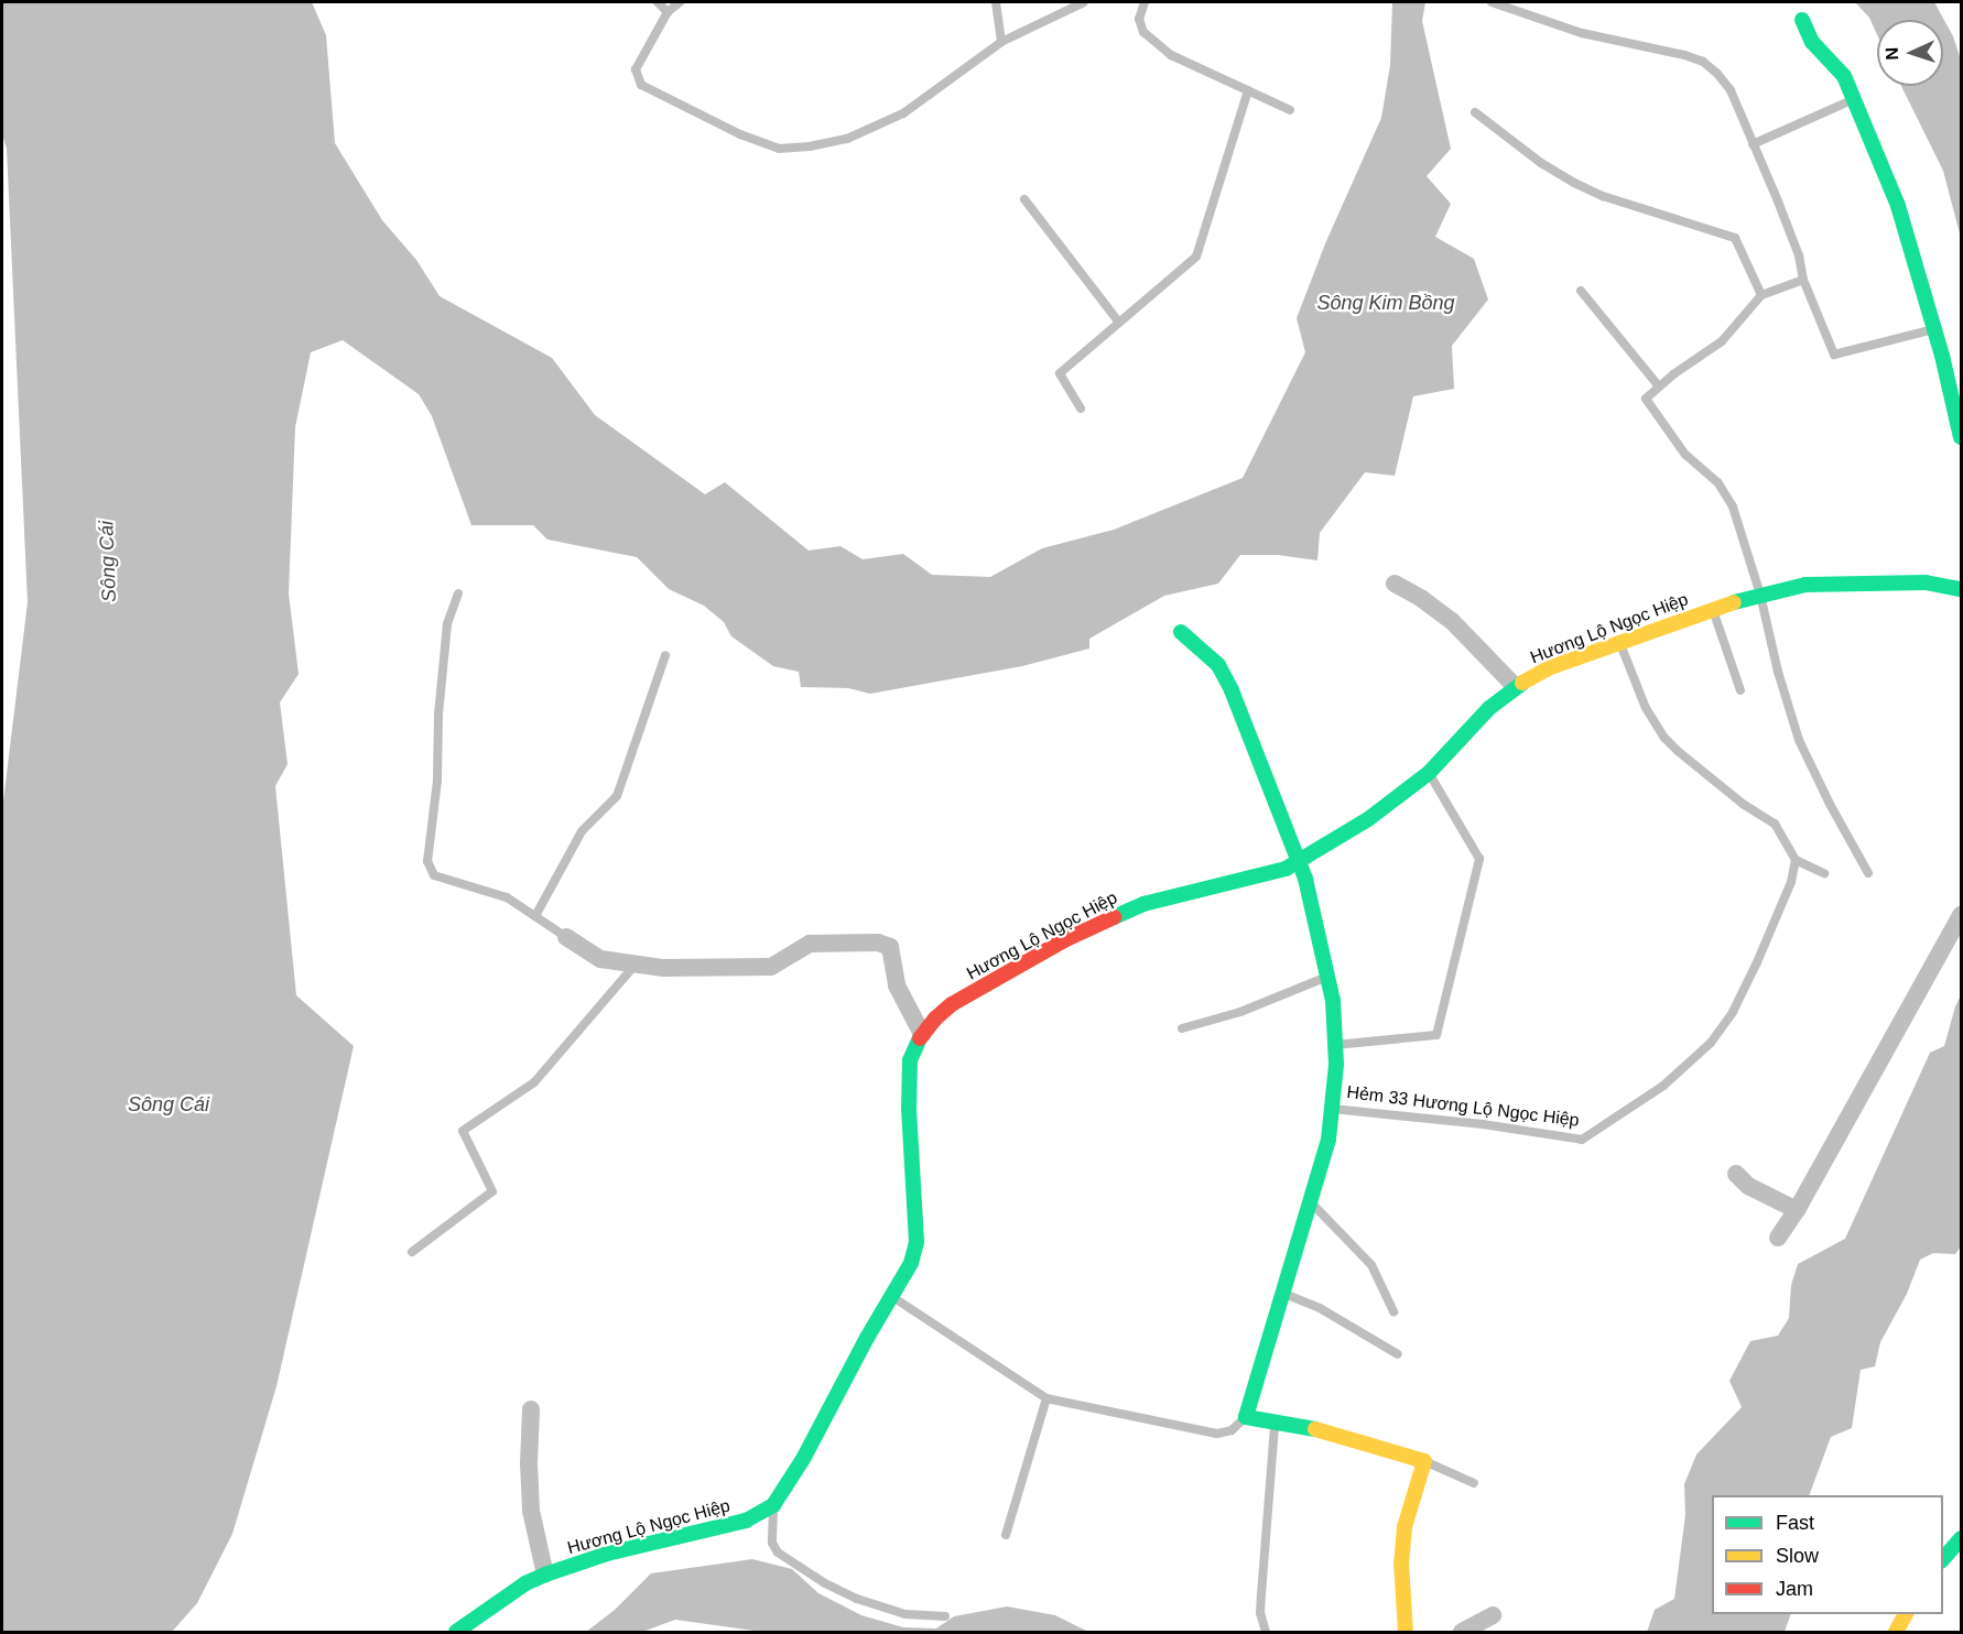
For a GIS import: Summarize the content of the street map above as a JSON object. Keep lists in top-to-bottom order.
{
  "streets": {
    "street": ["Hương Lộ Ngọc Hiệp"],
    "lane": ["Hẻm 33 Hương Lộ Ngọc Hiệp"]
  },
  "water": ["Sông Kim Bồng", "Sông Cái"],
  "legend": ["Fast", "Slow", "Jam"],
  "north": "left"
}
